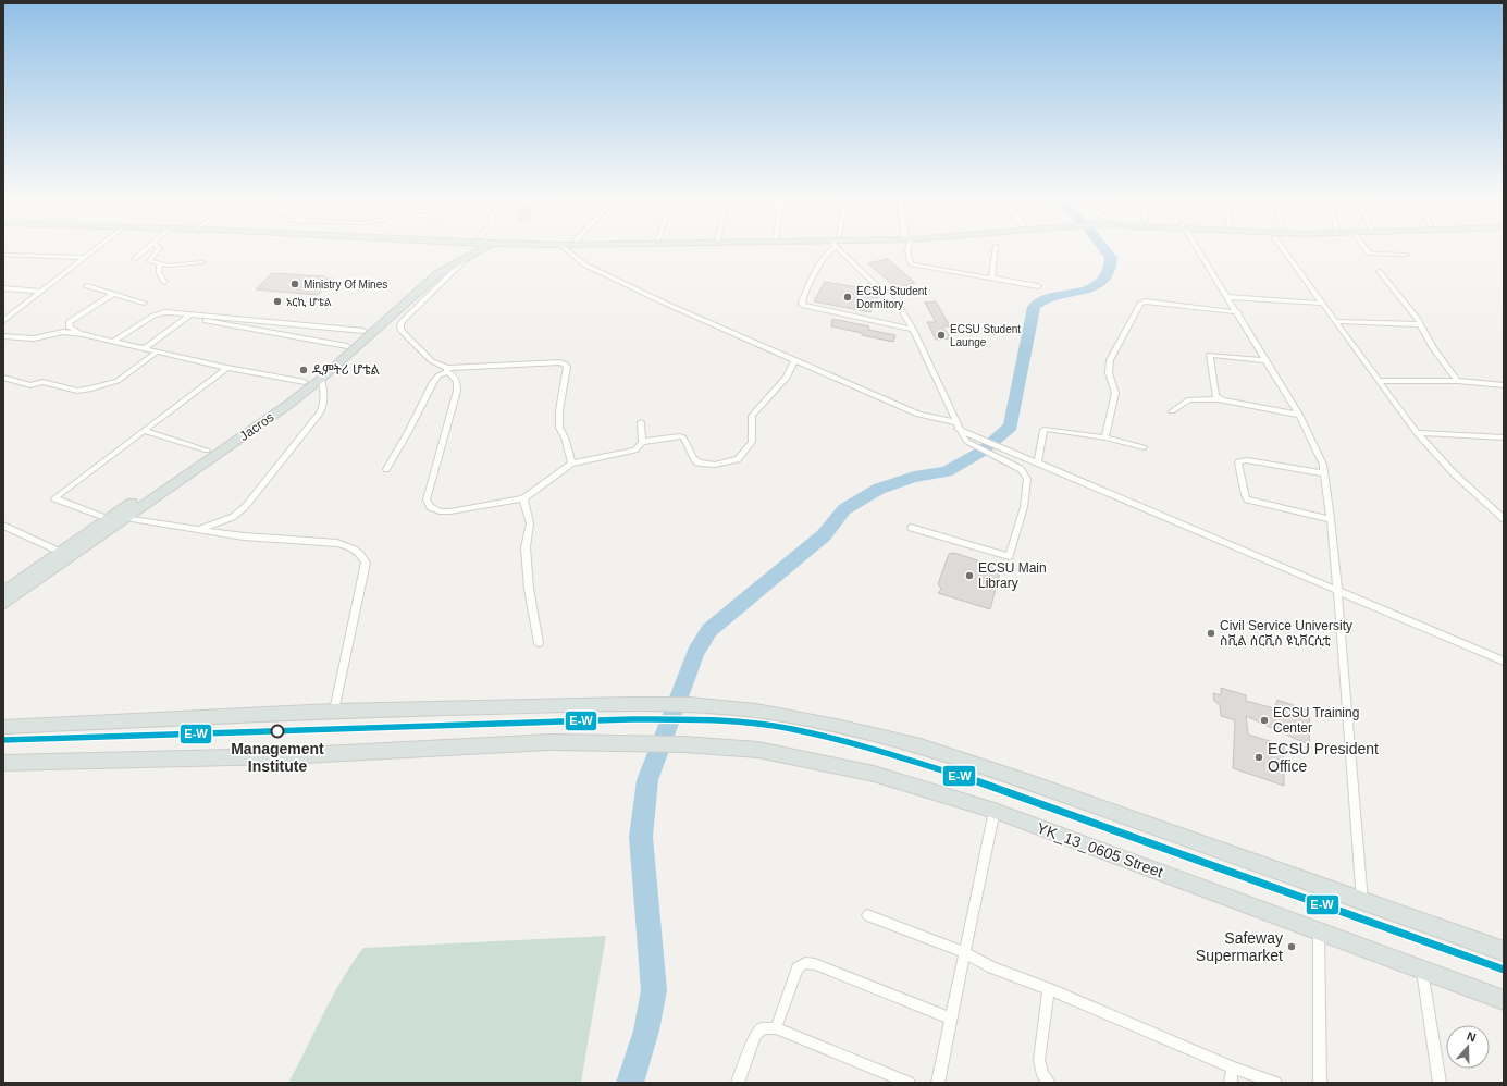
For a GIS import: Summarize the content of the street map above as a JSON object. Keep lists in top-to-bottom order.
{
  "streets": {
    "main road": ["Jacros", "YK_13_0605 Street"]
  },
  "places": [
    "Ministry Of Mines",
    "ECSU Student Dormitory",
    "አርኪ ሆቴል",
    "ECSU Student Launge",
    "ዲምትሪ ሆቴል",
    "ECSU Main Library",
    "Civil Service University ስቪል ሰርቪስ ዩኒቨርሲቲ",
    "ECSU Training Center",
    "Management Institute",
    "ECSU President Office",
    "Safeway Supermarket"
  ],
  "lines": ["transit line E-W"],
  "north": "top"
}
